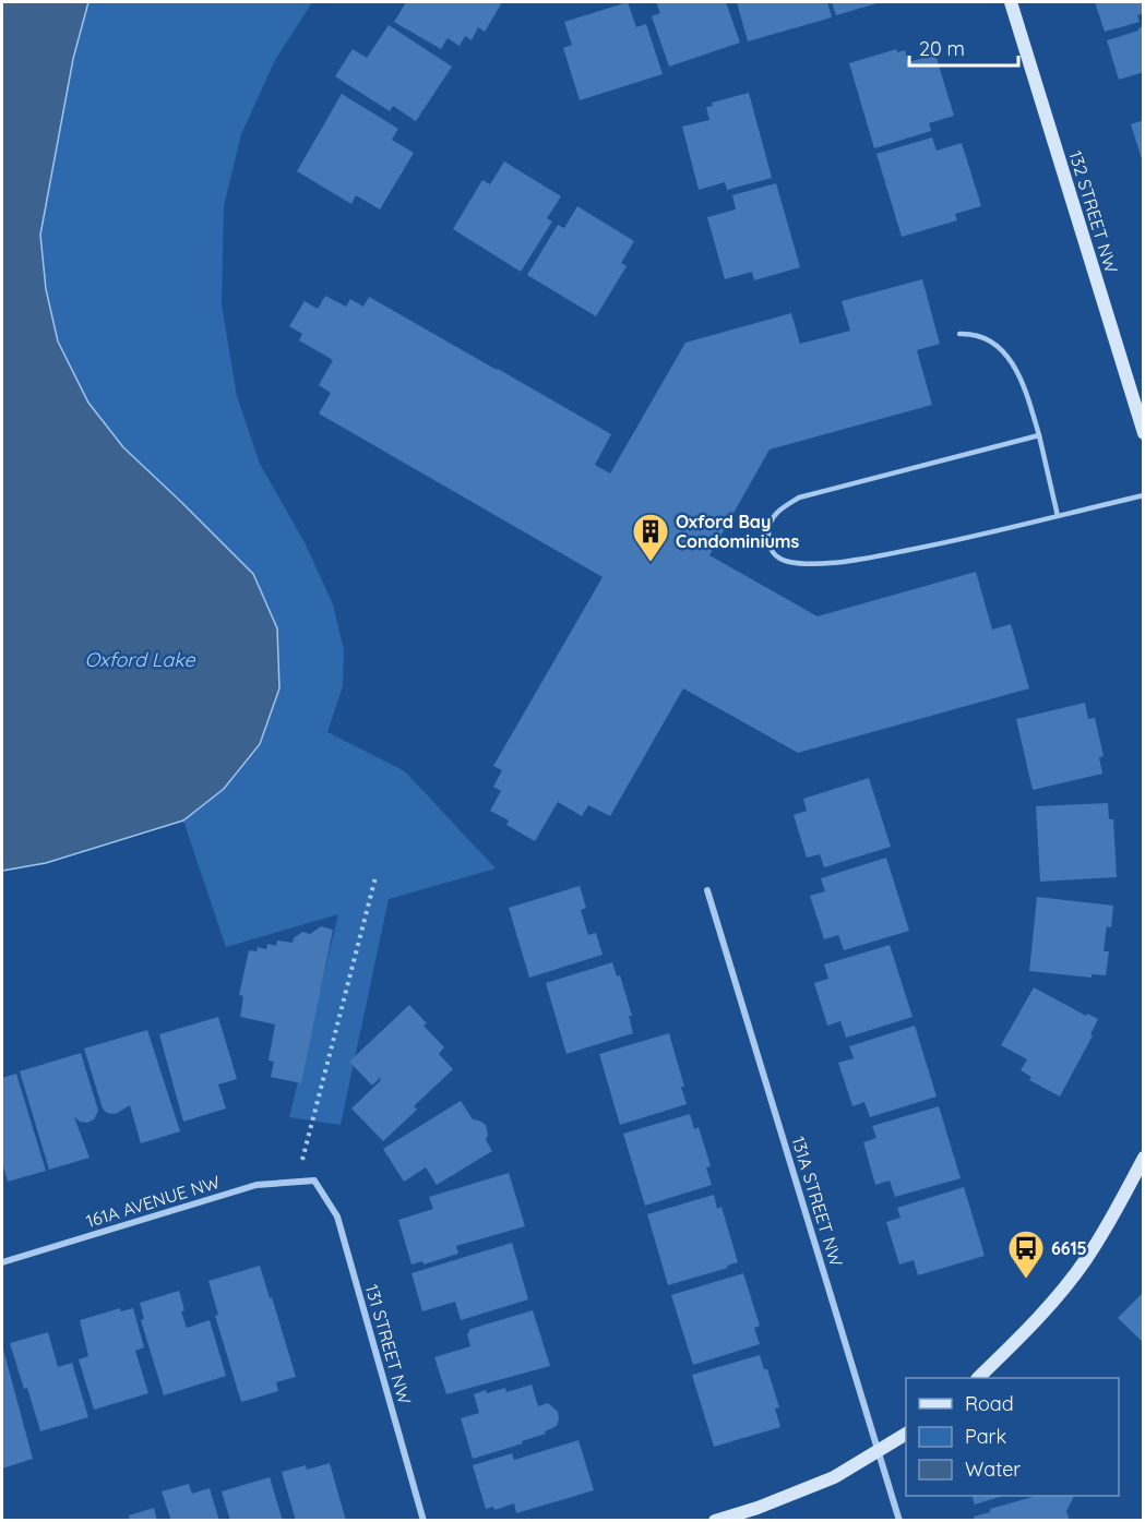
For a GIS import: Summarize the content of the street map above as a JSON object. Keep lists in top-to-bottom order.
{
  "streets": {
    "street": [
      "132 STREET NW",
      "161A AVENUE NW",
      "131A STREET NW",
      "131 STREET NW"
    ]
  },
  "crossings": [
    ["161A AVENUE NW", "131 STREET NW"]
  ],
  "water": ["Oxford Lake"],
  "places": {
    "building": ["Oxford Bay Condominiums"],
    "bus stop": ["6615"]
  },
  "legend": ["Road", "Park", "Water"],
  "scale_bar": "20 m"
}
